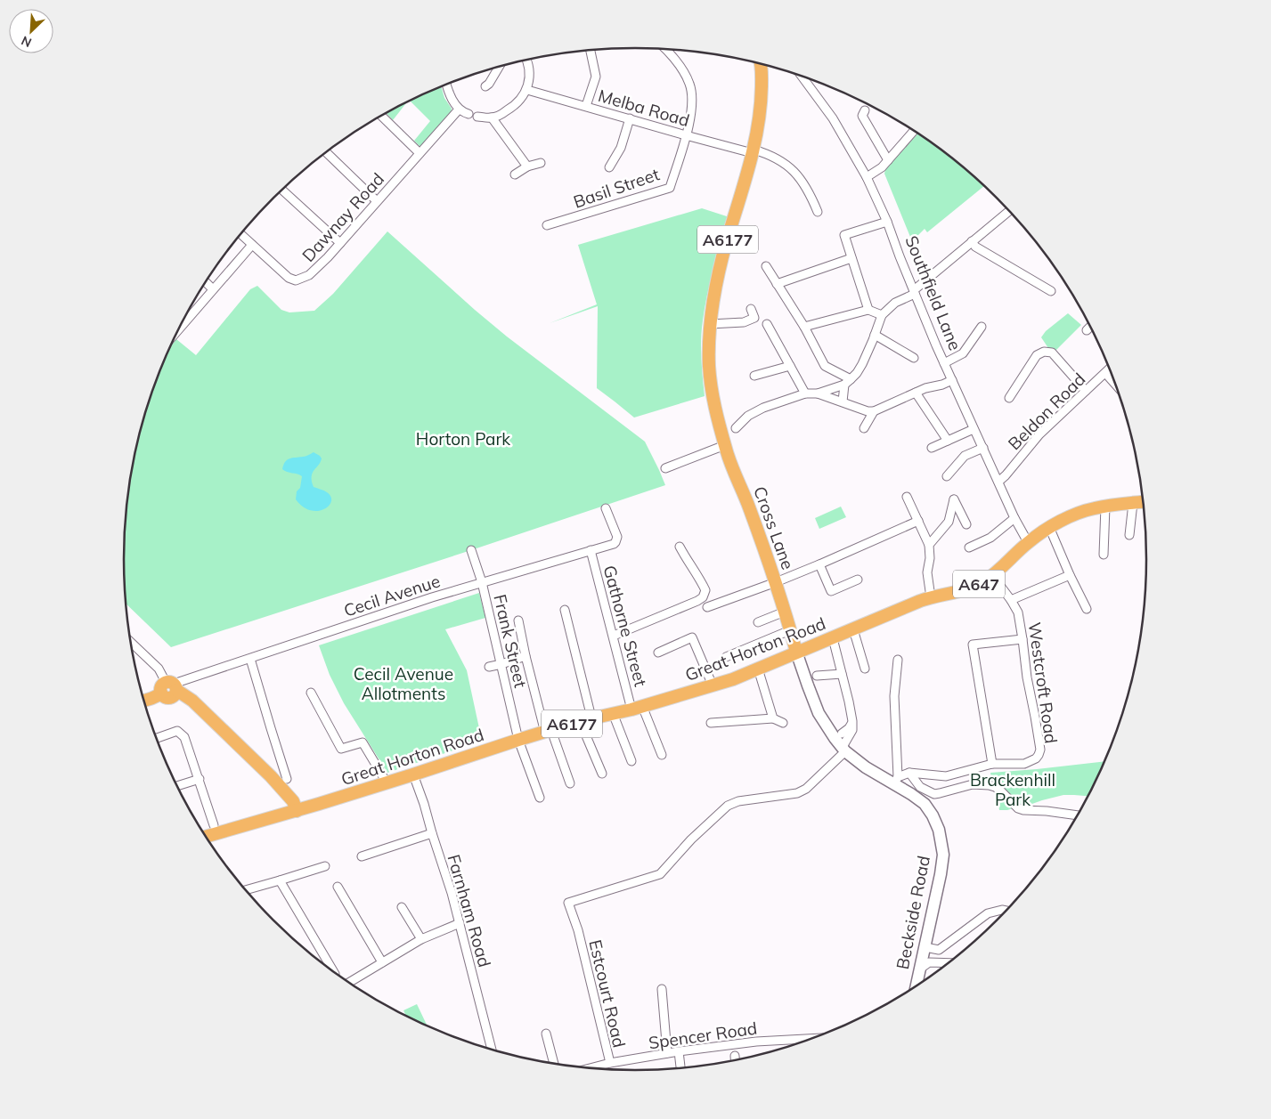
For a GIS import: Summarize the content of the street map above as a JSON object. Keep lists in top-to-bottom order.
{
  "streets": {
    "main road": [
      "A6177",
      "Cross Lane",
      "A647",
      "Great Horton Road"
    ],
    "street": [
      "Melba Road",
      "Basil Street",
      "Dawnay Road",
      "Southfield Lane",
      "Beldon Road",
      "Cecil Avenue",
      "Gathorne Street",
      "Frank Street",
      "Westcroft Road",
      "Farnham Road",
      "Beckside Road",
      "Estcourt Road",
      "Spencer Road"
    ]
  },
  "crossings": [
    ["Melba Road", "Basil Street"],
    ["Melba Road", "A6177"],
    ["A6177", "Cross Lane"],
    ["Southfield Lane", "Beldon Road"],
    ["Southfield Lane", "Great Horton Road"],
    ["Cross Lane", "Great Horton Road"],
    ["Cross Lane", "Beckside Road"],
    ["Cecil Avenue", "Gathorne Street"],
    ["Cecil Avenue", "Frank Street"],
    ["Gathorne Street", "Great Horton Road"],
    ["Frank Street", "Great Horton Road"],
    ["Great Horton Road", "Westcroft Road"],
    ["Great Horton Road", "Farnham Road"],
    ["Great Horton Road", "Beckside Road"],
    ["Westcroft Road", "Beckside Road"],
    ["Beckside Road", "Estcourt Road"],
    ["Estcourt Road", "Spencer Road"]
  ],
  "parks": ["Horton Park", "Cecil Avenue Allotments", "Brackenhill Park"],
  "north": "bottom left"
}
